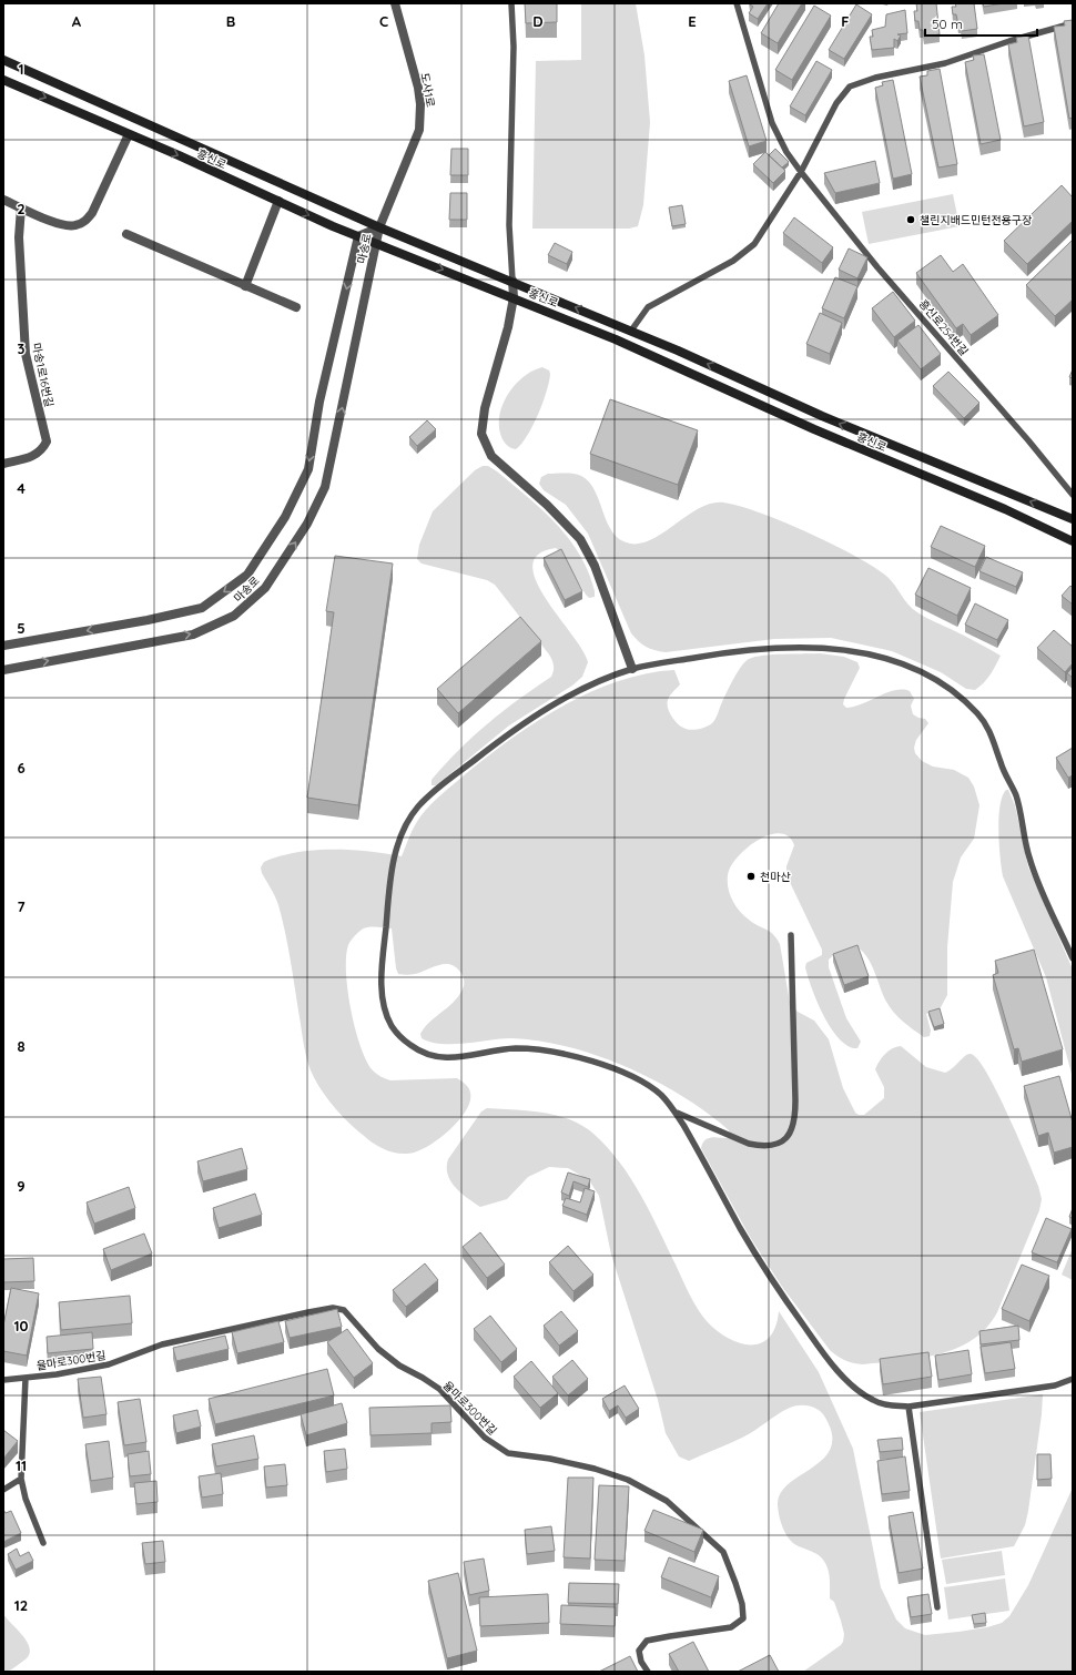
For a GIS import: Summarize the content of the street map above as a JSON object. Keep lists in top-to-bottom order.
{
  "streets": {
    "main road": ["흥신로"],
    "street": ["도사1로", "마송로", "마송1로16번길"],
    "lane": ["흥신로254번길", "율마로300번길"]
  },
  "crossings": [
    ["도사1로", "흥신로"],
    ["도사1로", "마송로"],
    ["흥신로", "마송로"]
  ],
  "places": ["챌린지배드민턴전용구장", "천마산"],
  "scale_bar": "50 m",
  "grid": {
    "columns": [
      "A",
      "B",
      "C",
      "D",
      "E",
      "F"
    ],
    "rows": [
      "1",
      "2",
      "3",
      "4",
      "5",
      "6",
      "7",
      "8",
      "9",
      "10",
      "11",
      "12"
    ]
  }
}
